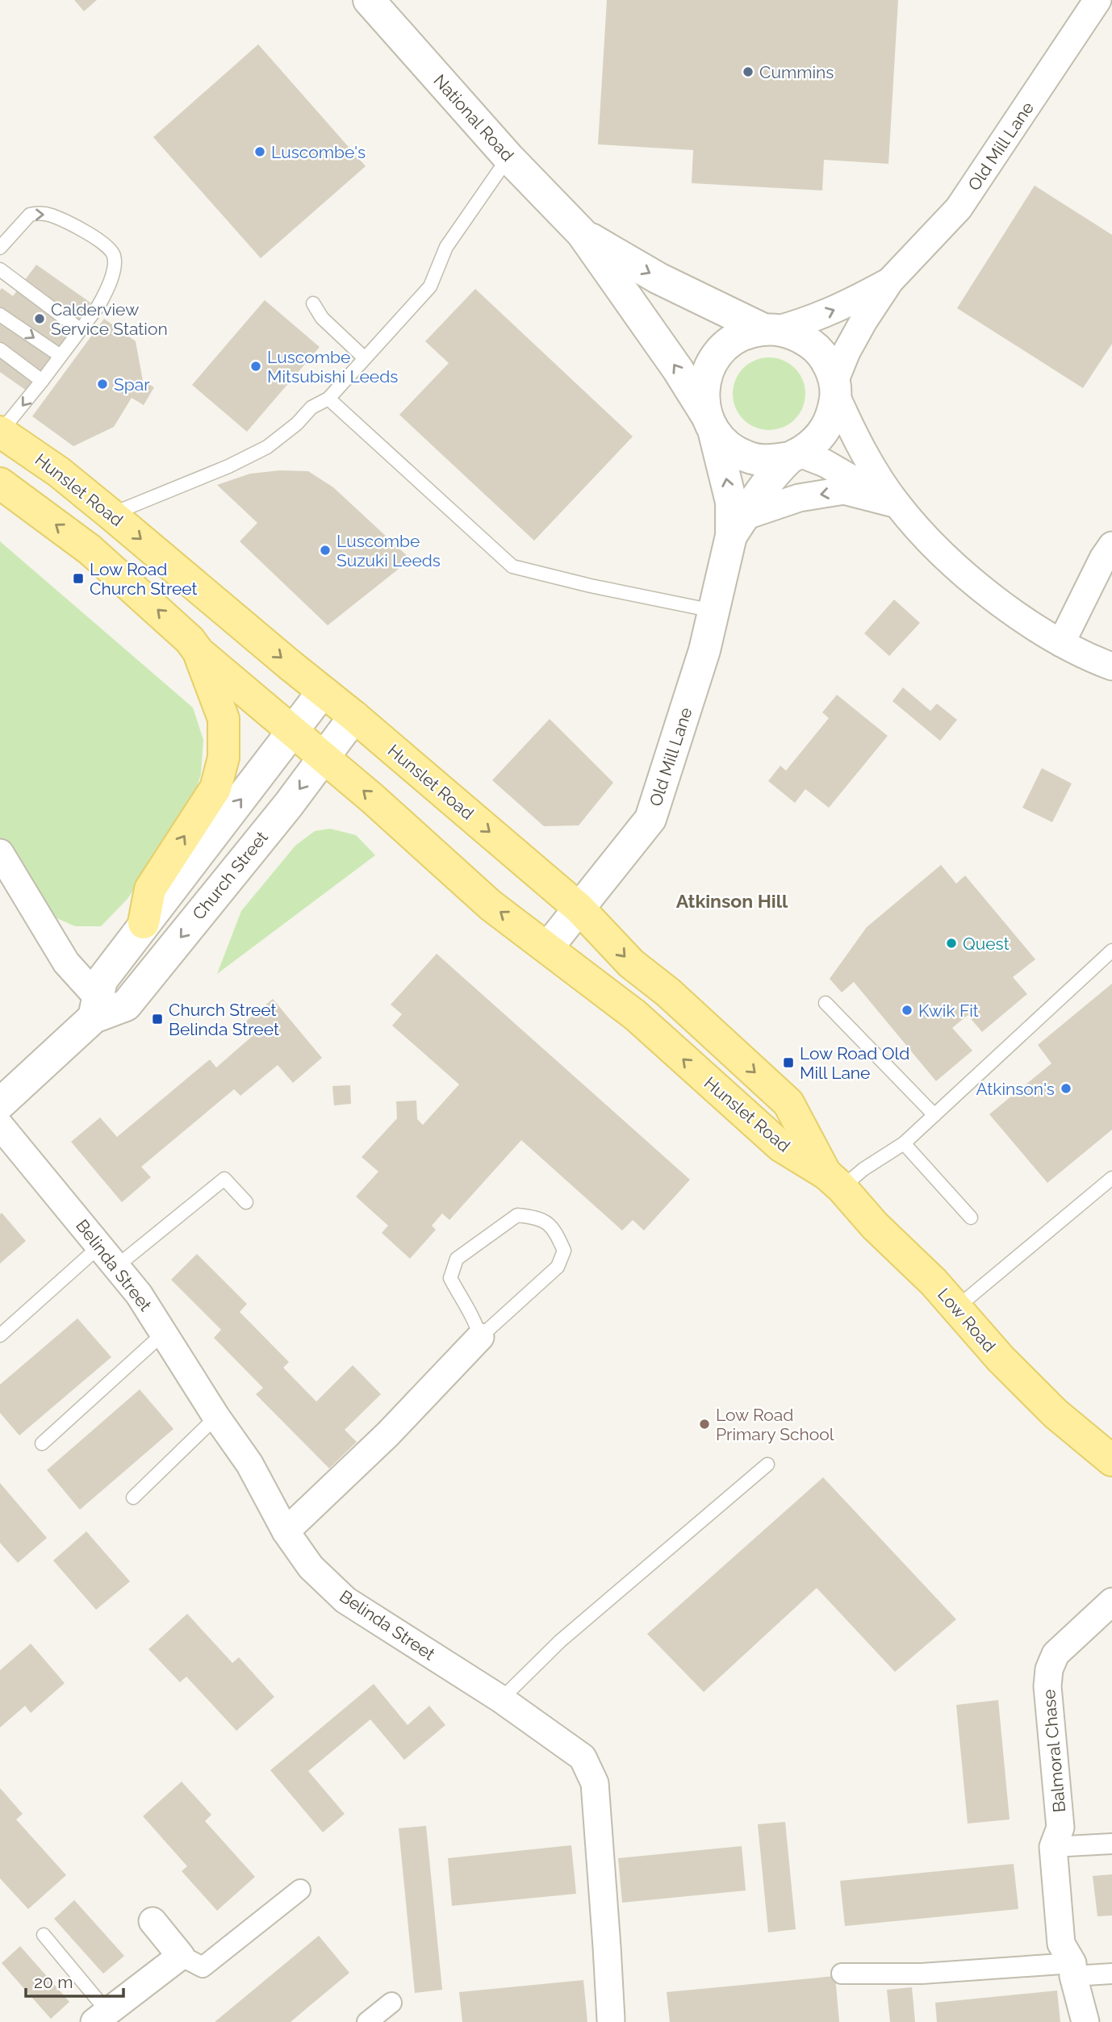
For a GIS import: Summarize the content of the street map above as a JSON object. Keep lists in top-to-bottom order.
{
  "streets": {
    "main road": ["Hunslet Road", "Low Road"],
    "street": [
      "National Road",
      "Old Mill Lane",
      "Church Street",
      "Belinda Street",
      "Balmoral Chase"
    ]
  },
  "crossings": [
    ["National Road", "Old Mill Lane"],
    ["Old Mill Lane", "Hunslet Road"],
    ["Hunslet Road", "Church Street"],
    ["Hunslet Road", "Low Road"]
  ],
  "districts": ["Atkinson Hill"],
  "places": {
    "other": [
      "Cummins",
      "Luscombe's",
      "Calderview Service Station",
      "Luscombe Mitsubishi Leeds",
      "Spar",
      "Luscombe Suzuki Leeds",
      "Quest",
      "Kwik Fit",
      "Atkinson's",
      "Low Road Primary School"
    ],
    "transit": ["Low Road Church Street", "Church Street Belinda Street", "Low Road Old Mill Lane"]
  },
  "scale_bar": "20 m"
}
